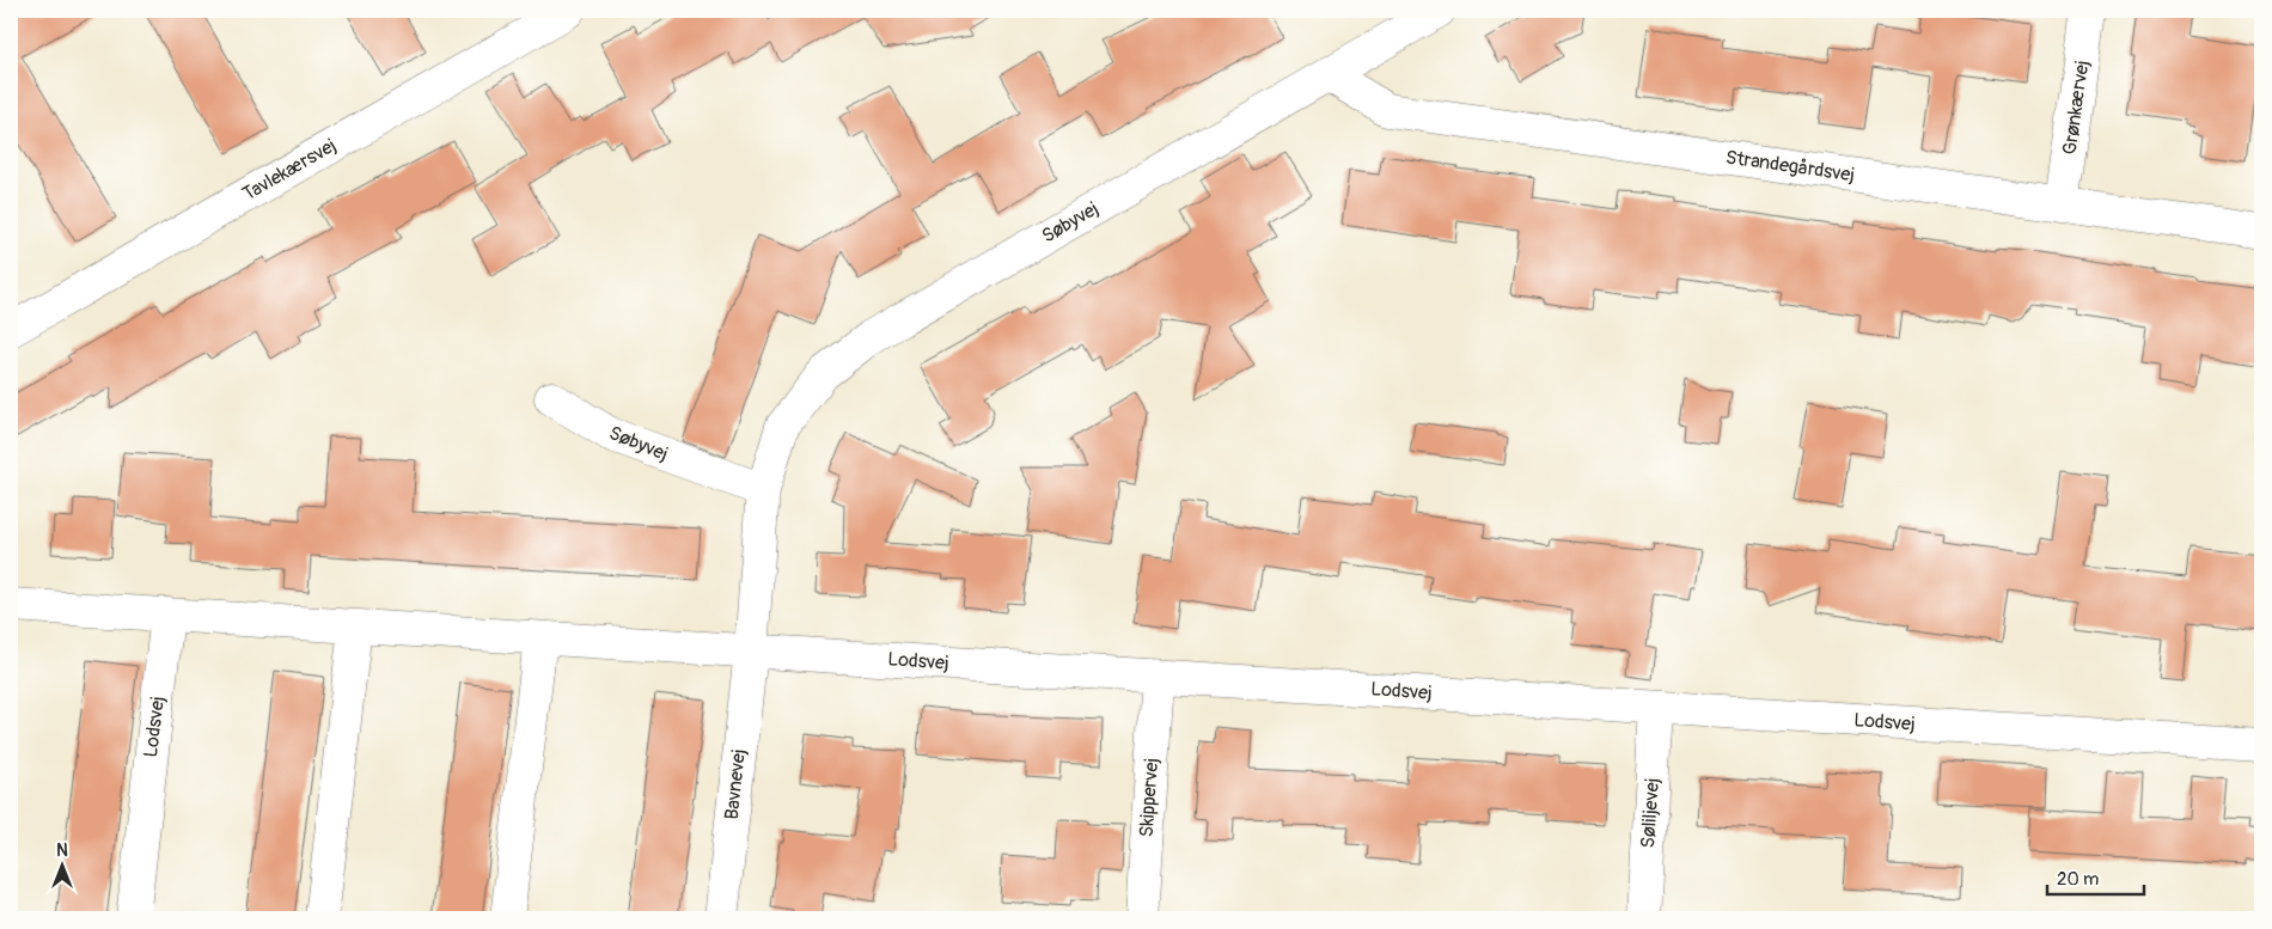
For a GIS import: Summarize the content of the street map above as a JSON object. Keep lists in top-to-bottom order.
{
  "streets": {
    "street": [
      "Grønkærvej",
      "Strandegårdsvej",
      "Tavlekærsvej",
      "Søbyvej",
      "Lodsvej",
      "Bavnevej",
      "Skippervej",
      "Søliljevej"
    ]
  },
  "crossings": [
    ["Grønkærvej", "Strandegårdsvej"],
    ["Strandegårdsvej", "Søbyvej"],
    ["Søbyvej", "Lodsvej"],
    ["Søbyvej", "Bavnevej"],
    ["Lodsvej", "Bavnevej"],
    ["Lodsvej", "Skippervej"],
    ["Lodsvej", "Søliljevej"]
  ],
  "scale_bar": "20 m",
  "north": "top"
}
